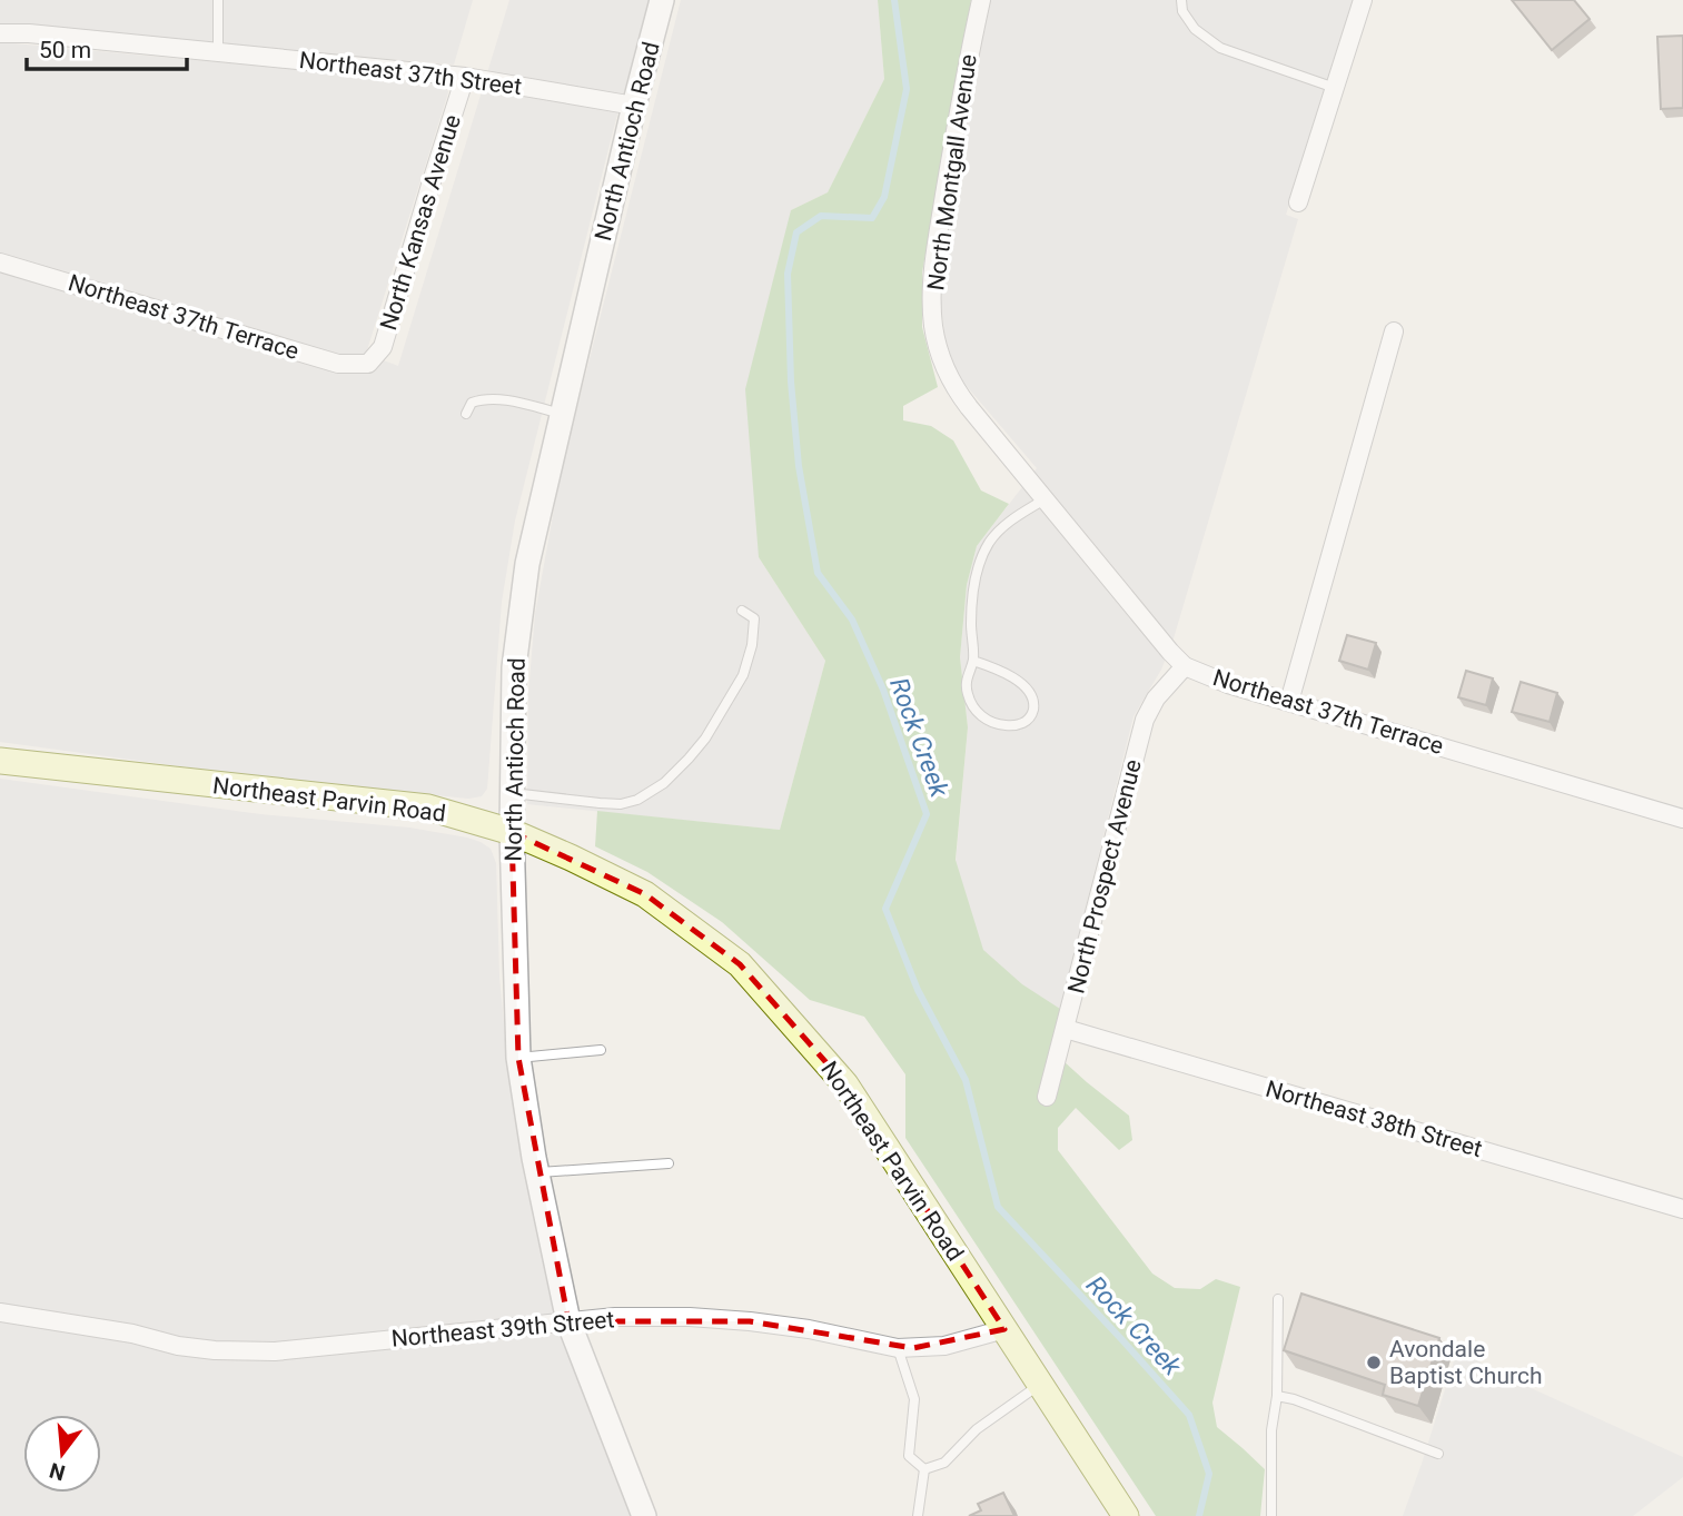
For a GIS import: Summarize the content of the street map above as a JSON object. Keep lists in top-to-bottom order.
{
  "streets": {
    "main road": ["Northeast Parvin Road"],
    "street": [
      "Northeast 37th Street",
      "North Antioch Road",
      "North Montgall Avenue",
      "North Kansas Avenue",
      "Northeast 37th Terrace",
      "North Prospect Avenue",
      "Northeast 38th Street",
      "Northeast 39th Street"
    ]
  },
  "crossings": [
    ["Northeast 37th Street", "North Antioch Road"],
    ["Northeast 37th Street", "North Kansas Avenue"],
    ["North Antioch Road", "Northeast Parvin Road"],
    ["North Antioch Road", "Northeast 39th Street"],
    ["North Montgall Avenue", "Northeast 37th Terrace"],
    ["North Kansas Avenue", "Northeast 37th Terrace"],
    ["Northeast 37th Terrace", "North Prospect Avenue"],
    ["Northeast Parvin Road", "Northeast 39th Street"],
    ["North Prospect Avenue", "Northeast 38th Street"]
  ],
  "water": ["Rock Creek"],
  "places": ["Avondale Baptist Church"],
  "scale_bar": "50 m",
  "north": "bottom"
}
